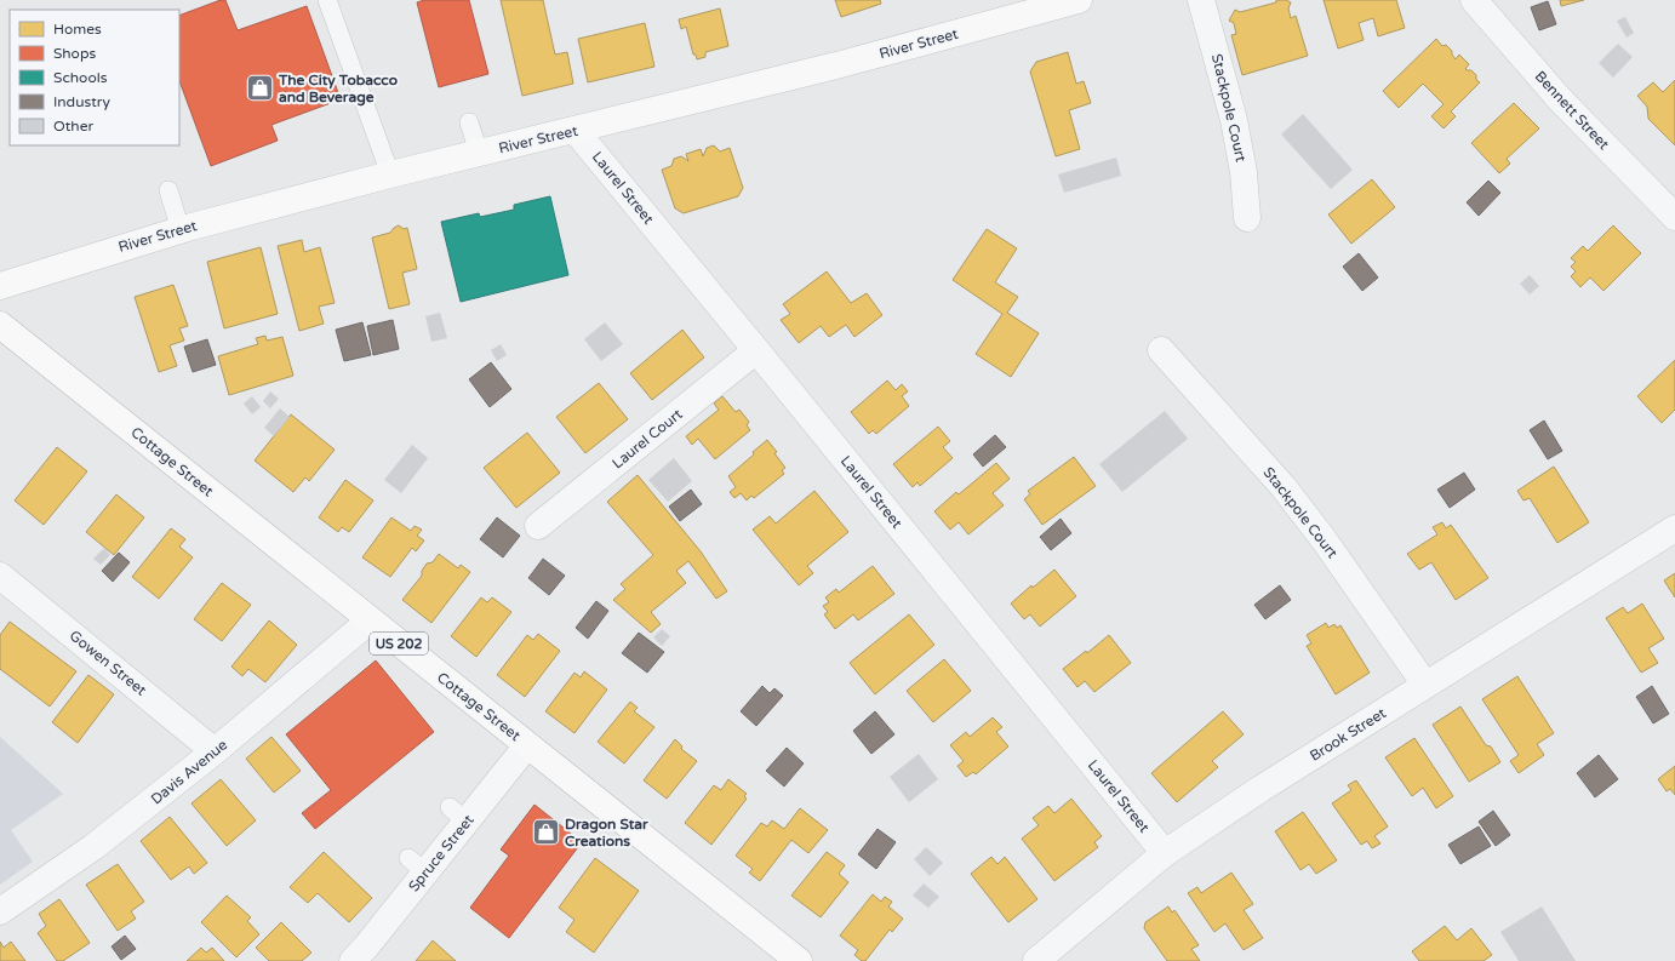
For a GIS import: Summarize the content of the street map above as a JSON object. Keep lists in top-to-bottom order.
{
  "streets": {
    "main road": ["River Street", "Cottage Street", "US 202"],
    "street": [
      "Stackpole Court",
      "Bennett Street",
      "Laurel Street",
      "Laurel Court",
      "Gowen Street",
      "Brook Street",
      "Davis Avenue",
      "Spruce Street"
    ]
  },
  "crossings": [
    ["River Street", "Laurel Street"],
    ["Stackpole Court", "Brook Street"],
    ["Laurel Street", "Laurel Court"],
    ["Laurel Street", "Brook Street"],
    ["Cottage Street", "Davis Avenue"],
    ["Cottage Street", "Spruce Street"],
    ["Gowen Street", "Davis Avenue"]
  ],
  "places": {
    "shop": ["The City Tobacco and Beverage", "Dragon Star Creations"]
  },
  "legend": [
    "Homes",
    "Shops",
    "Schools",
    "Industry",
    "Other"
  ]
}
